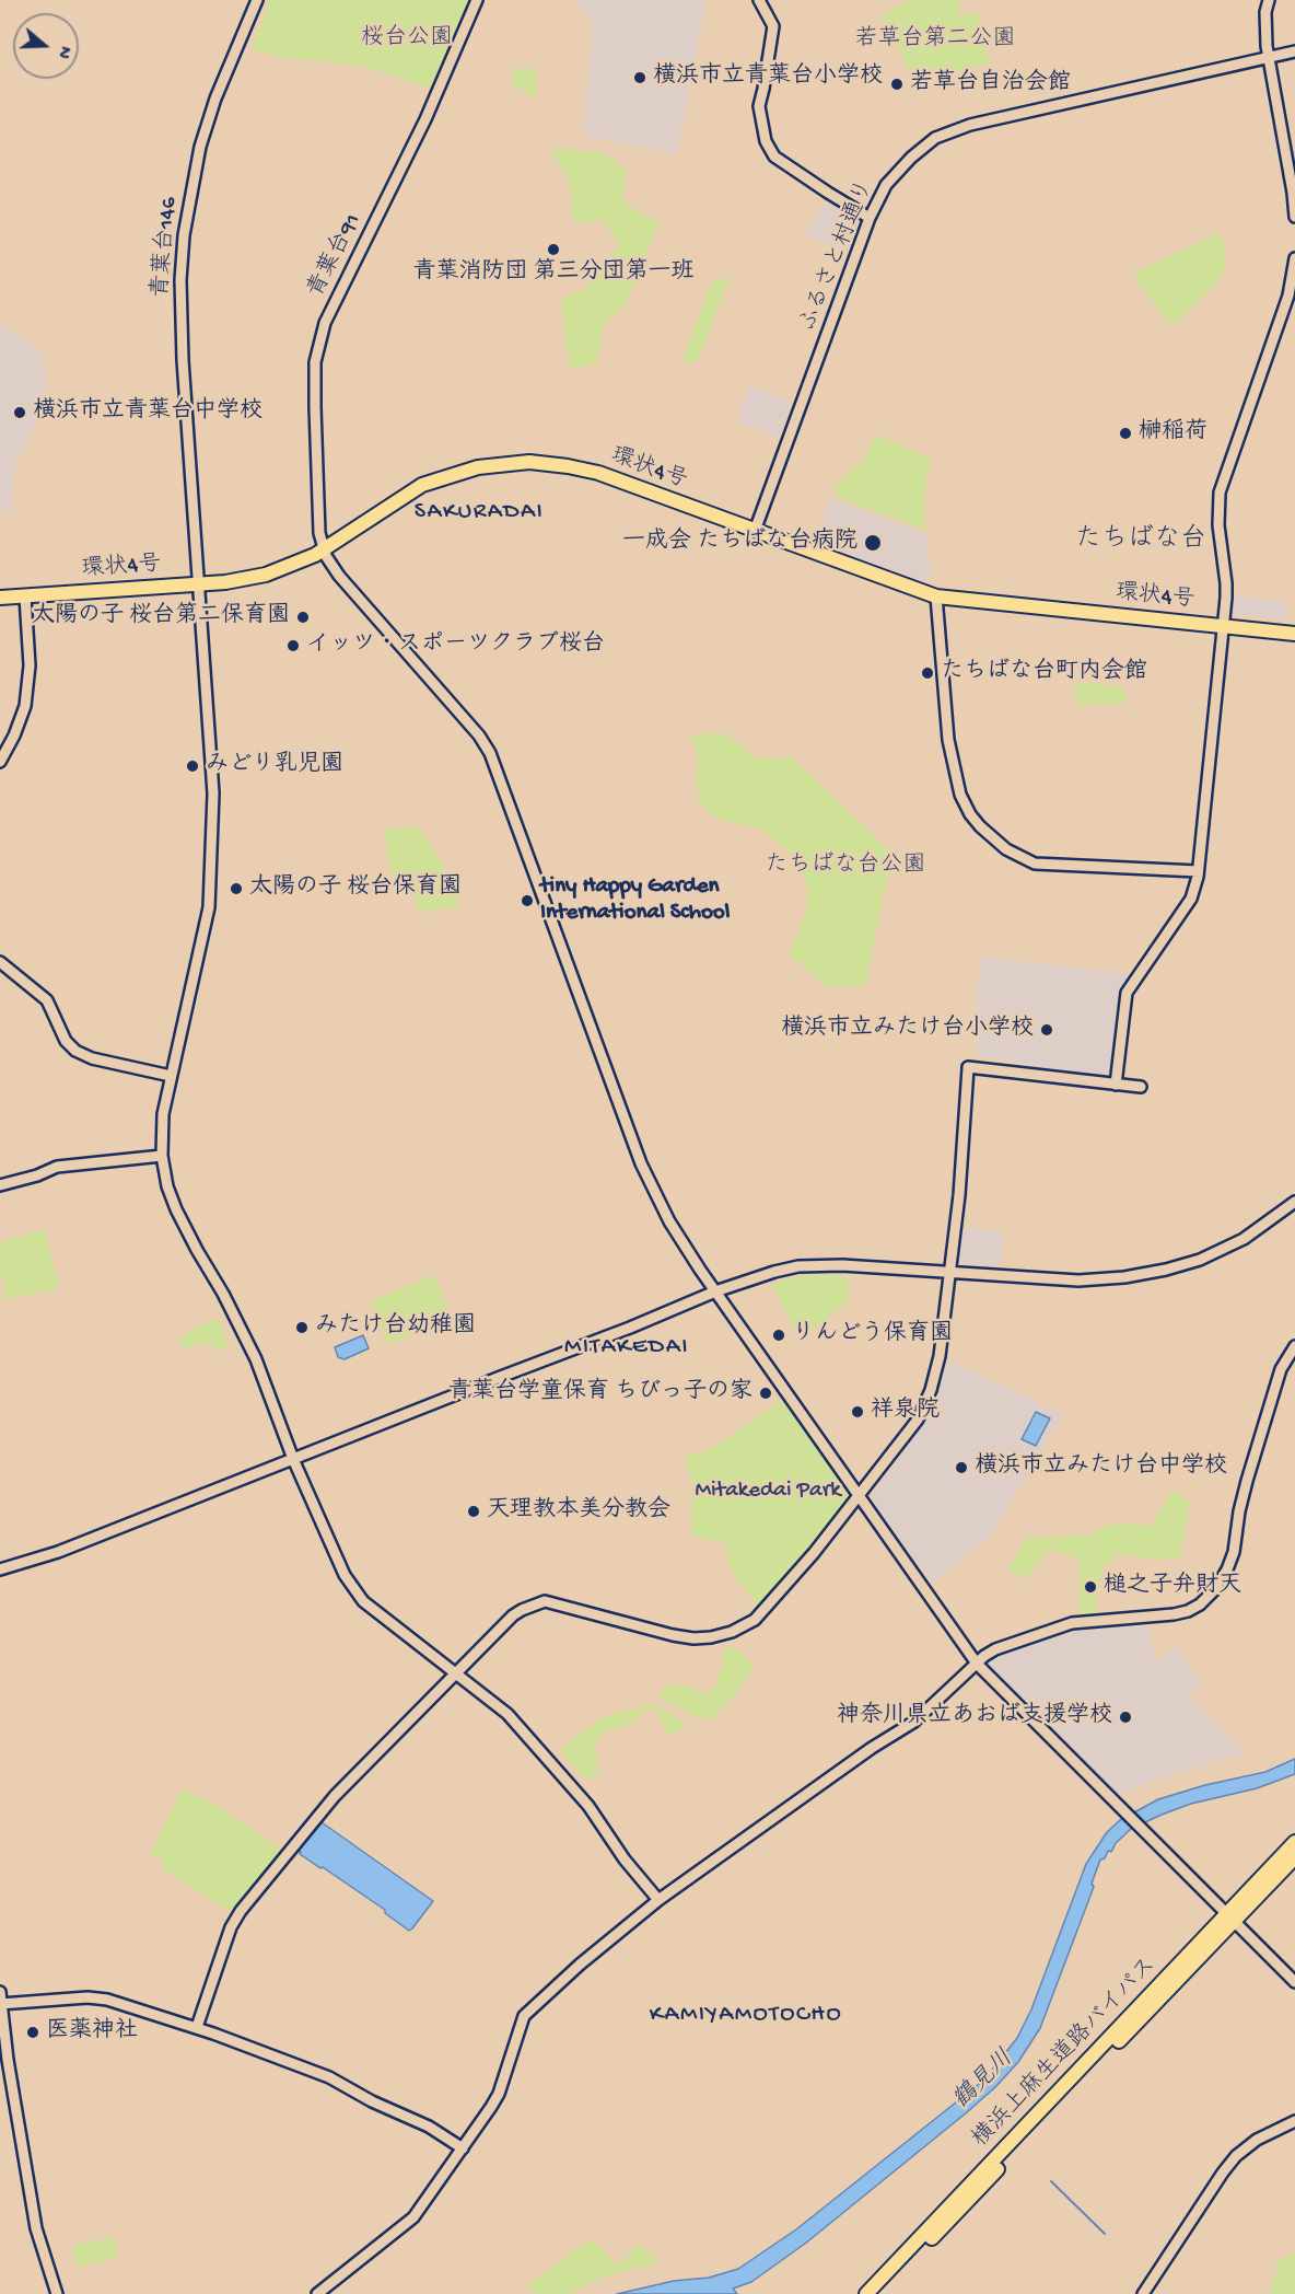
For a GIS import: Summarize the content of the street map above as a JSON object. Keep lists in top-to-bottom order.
{
  "streets": {
    "main road": ["環状4号", "横浜上麻生道路バイパス"],
    "street": ["青葉台146", "青葉台91", "ふるさと村通り"]
  },
  "crossings": [
    ["青葉台146", "環状4号"],
    ["青葉台91", "環状4号"],
    ["ふるさと村通り", "環状4号"]
  ],
  "districts": [
    "SAKURADAI",
    "たちばな台",
    "MITAKEDAI",
    "KAMIYAMOTOCHO"
  ],
  "water": ["鶴見川"],
  "parks": [
    "桜台公園",
    "若草台第二公園",
    "たちばな台公園",
    "Mitakedai Park"
  ],
  "places": [
    "横浜市立青葉台小学校",
    "若草台自治会館",
    "青葉消防団 第三分団第一班",
    "横浜市立青葉台中学校",
    "榊稲荷",
    "一成会 たちばな台病院",
    "太陽の子 桜台第二保育園",
    "イッツ・スポーツクラブ桜台",
    "たちばな台町内会館",
    "みどり乳児園",
    "太陽の子 桜台保育園",
    "tiny Happy Garden International School",
    "横浜市立みたけ台小学校",
    "みたけ台幼稚園",
    "りんどう保育園",
    "青葉台学童保育 ちびっ子の家",
    "祥泉院",
    "横浜市立みたけ台中学校",
    "天理教本美分教会",
    "槌之子弁財天",
    "神奈川県立あおば支援学校",
    "医薬神社"
  ],
  "north": "right"
}
